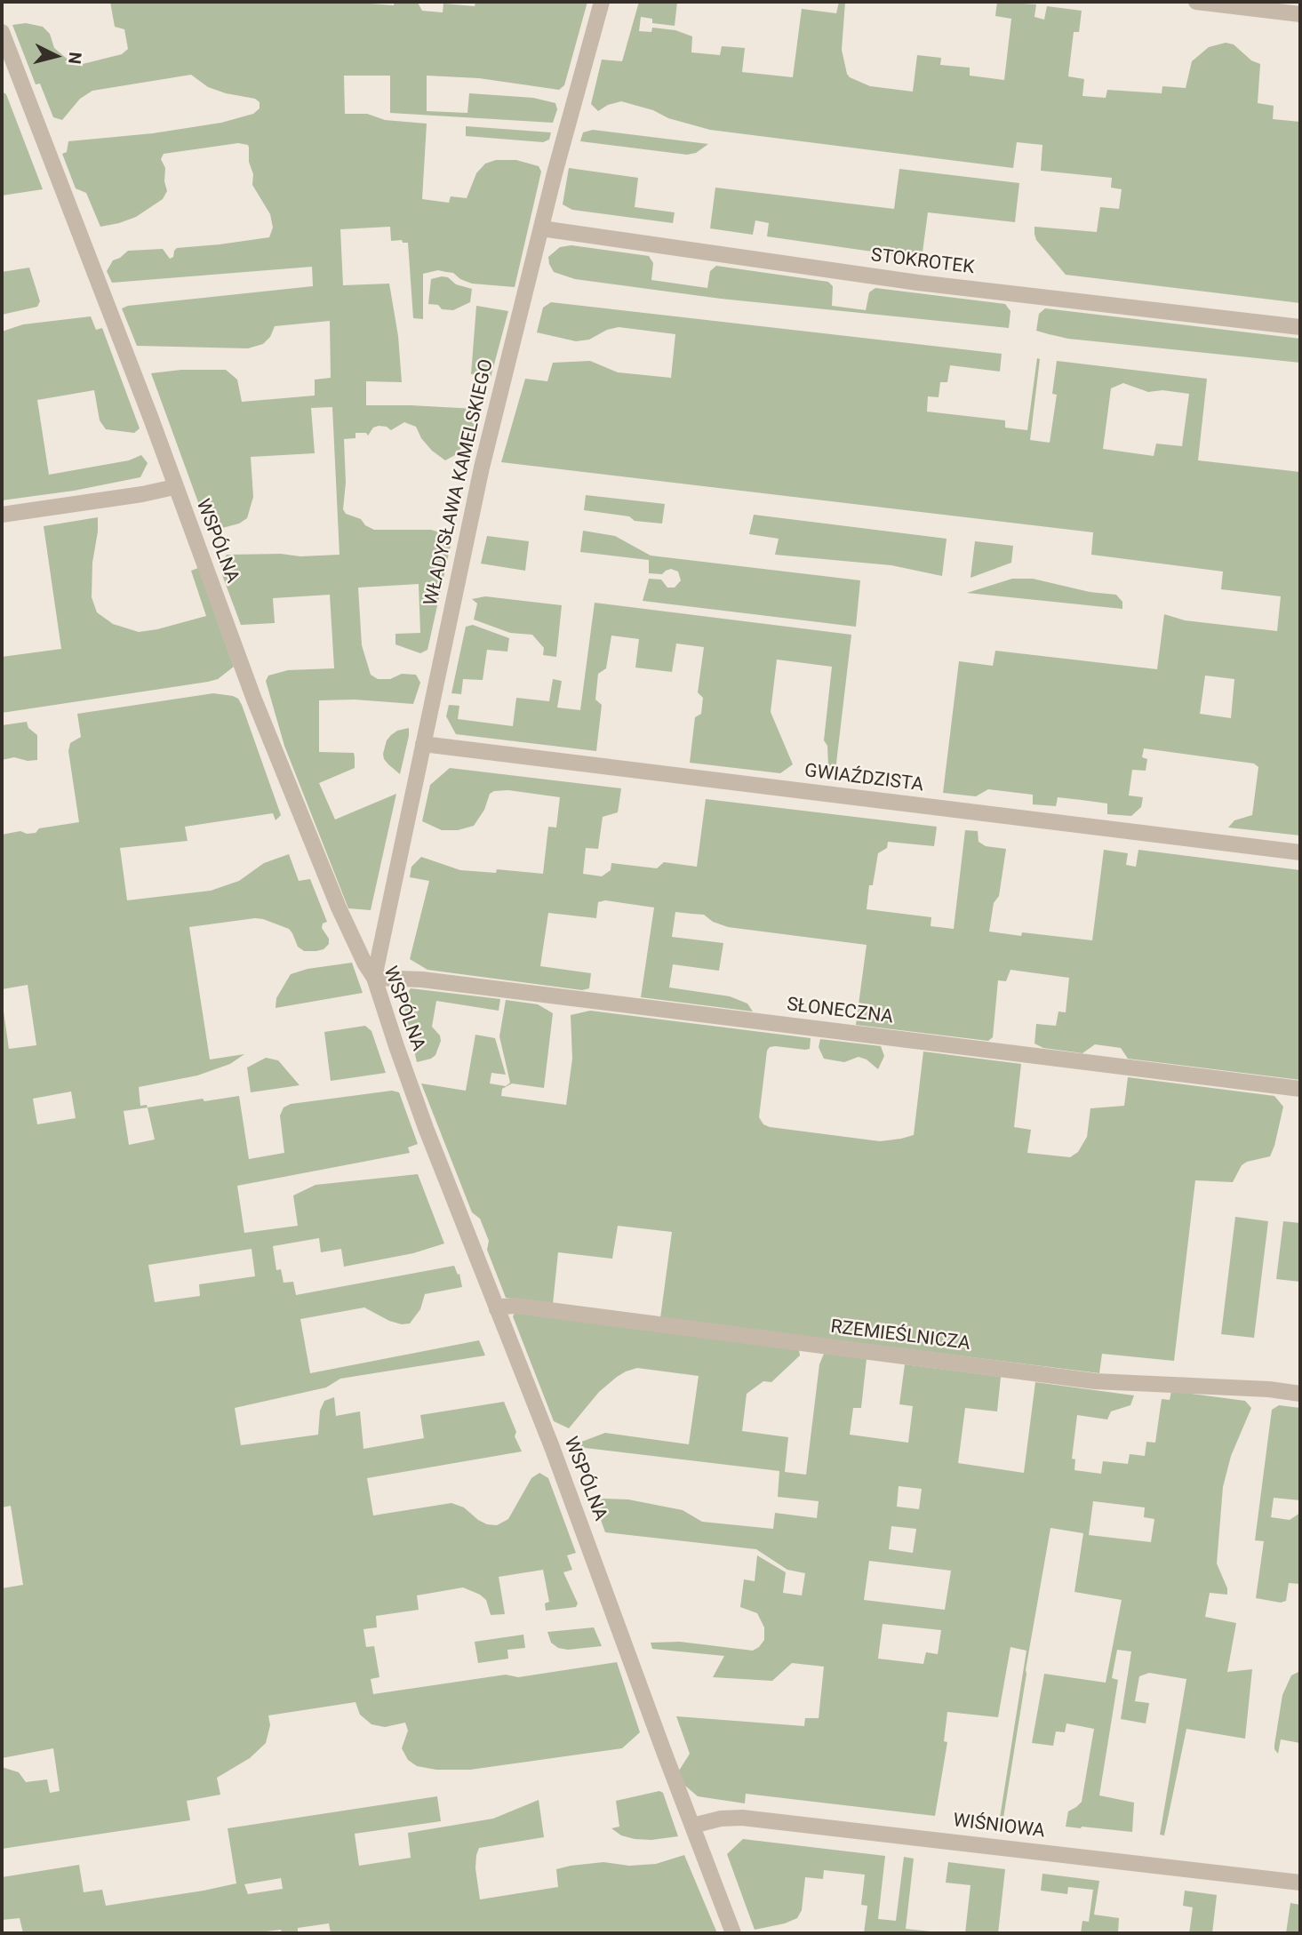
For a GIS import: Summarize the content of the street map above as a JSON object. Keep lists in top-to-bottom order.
{
  "streets": {
    "street": [
      "STOKROTEK",
      "WŁADYSŁAWA KAMELSKIEGO",
      "WSPÓLNA",
      "GWIAŹDZISTA",
      "SŁONECZNA",
      "RZEMIEŚLNICZA",
      "WIŚNIOWA"
    ]
  },
  "crossings": [
    ["STOKROTEK", "WŁADYSŁAWA KAMELSKIEGO"],
    ["WŁADYSŁAWA KAMELSKIEGO", "WSPÓLNA"],
    ["WŁADYSŁAWA KAMELSKIEGO", "GWIAŹDZISTA"],
    ["WŁADYSŁAWA KAMELSKIEGO", "SŁONECZNA"],
    ["WSPÓLNA", "SŁONECZNA"],
    ["WSPÓLNA", "RZEMIEŚLNICZA"],
    ["WSPÓLNA", "WIŚNIOWA"]
  ],
  "north": "right"
}
